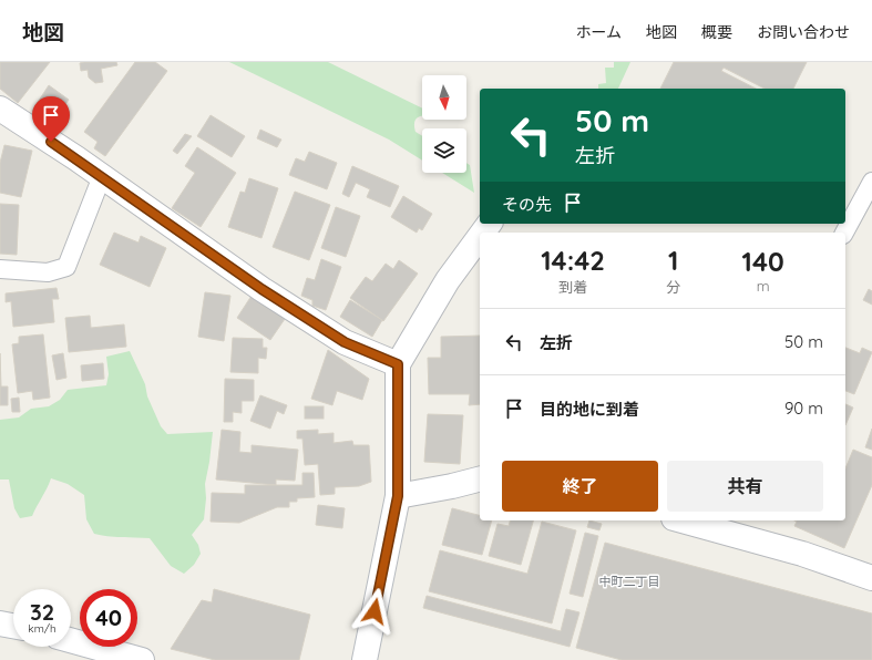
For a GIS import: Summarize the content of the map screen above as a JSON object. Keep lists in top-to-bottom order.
{
  "districts": ["中町二丁目"],
  "north": "bottom",
  "page": {
    "header": "地図",
    "nav": [
      "ホーム",
      "地図",
      "概要",
      "お問い合わせ"
    ],
    "turn": ["50 m", "左折"],
    "then": "その先",
    "eta": [
      "14:42",
      "到着",
      "1",
      "分",
      "140",
      "m"
    ],
    "list": [
      {
        "name": "左折",
        "value": "50 m"
      },
      {
        "name": "目的地に到着",
        "value": "90 m"
      }
    ],
    "buttons": ["終了", "共有"],
    "speed": "32 km/h",
    "limit": "40"
  }
}
